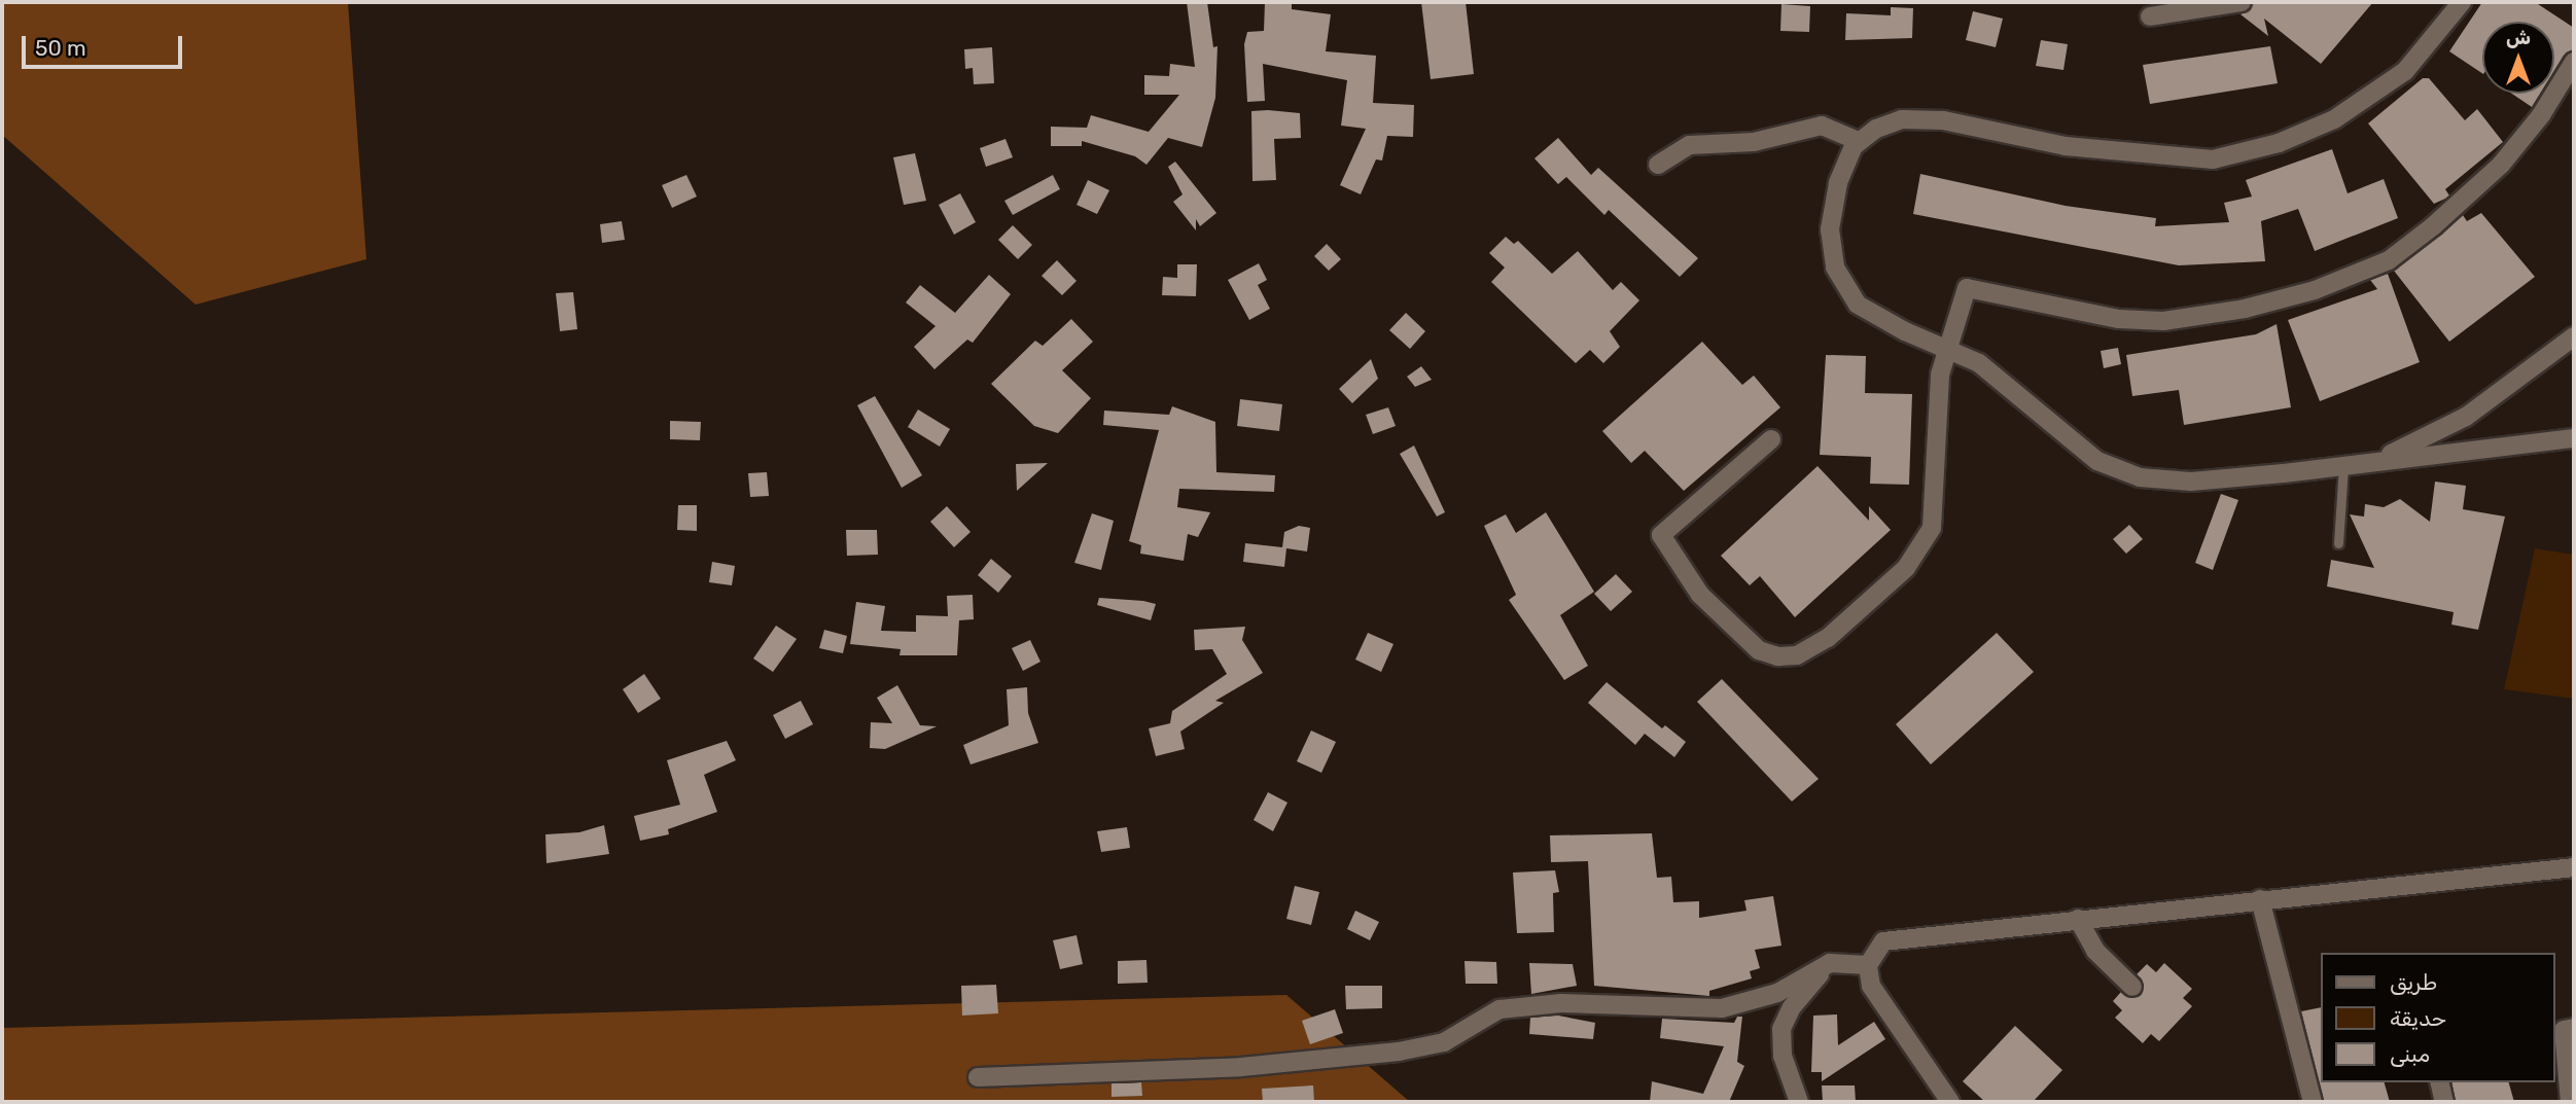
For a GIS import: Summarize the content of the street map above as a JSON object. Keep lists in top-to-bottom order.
{
  "legend": ["طريق", "حديقة", "مبنى"],
  "scale_bar": "50 m",
  "north": "top"
}
